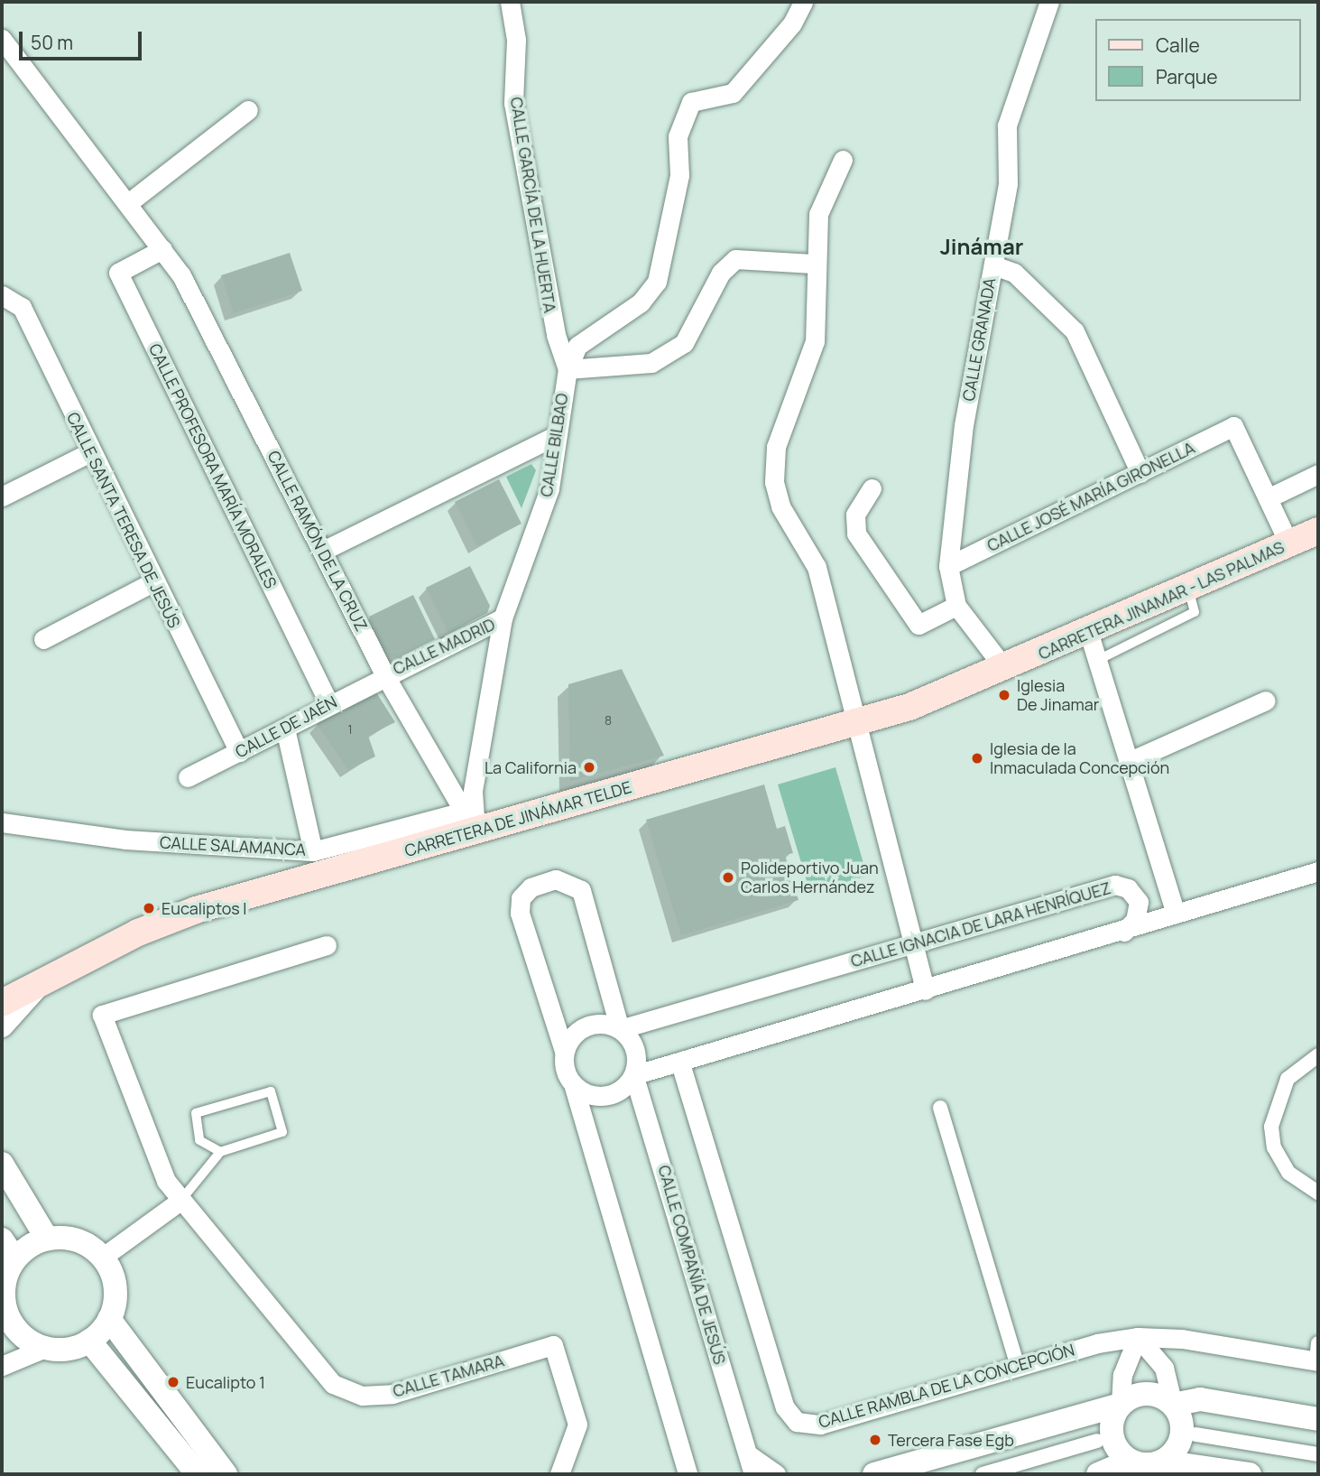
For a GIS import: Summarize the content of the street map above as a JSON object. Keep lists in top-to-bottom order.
{
  "streets": {
    "main road": ["CARRETERA JINAMAR - LAS PALMAS", "CARRETERA DE JINÁMAR TELDE"],
    "street": [
      "CALLE GARCÍA DE LA HUERTA",
      "CALLE GRANADA",
      "CALLE BILBAO",
      "CALLE PROFESORA MARÍA MORALES",
      "CALLE JOSÉ MARÍA GIRONELLA",
      "CALLE SANTA TERESA DE JESÚS",
      "CALLE RAMÓN DE LA CRUZ",
      "CALLE MADRID",
      "CALLE DE JAÉN",
      "CALLE SALAMANCA",
      "CALLE IGNACIA DE LARA HENRÍQUEZ",
      "CALLE COMPAÑÍA DE JESÚS",
      "CALLE TAMARA",
      "CALLE RAMBLA DE LA CONCEPCIÓN"
    ]
  },
  "crossings": [
    ["CALLE GARCÍA DE LA HUERTA", "CALLE BILBAO"],
    ["CALLE GRANADA", "CALLE JOSÉ MARÍA GIRONELLA"],
    ["CALLE GRANADA", "CARRETERA JINAMAR - LAS PALMAS"],
    ["CALLE GRANADA", "CARRETERA DE JINÁMAR TELDE"],
    ["CALLE BILBAO", "CALLE RAMÓN DE LA CRUZ"],
    ["CALLE BILBAO", "CALLE MADRID"],
    ["CALLE BILBAO", "CARRETERA DE JINÁMAR TELDE"],
    ["CALLE BILBAO", "CALLE SALAMANCA"],
    ["CALLE PROFESORA MARÍA MORALES", "CALLE RAMÓN DE LA CRUZ"],
    ["CALLE PROFESORA MARÍA MORALES", "CALLE DE JAÉN"],
    ["CALLE SANTA TERESA DE JESÚS", "CALLE DE JAÉN"],
    ["CALLE RAMÓN DE LA CRUZ", "CALLE MADRID"],
    ["CALLE RAMÓN DE LA CRUZ", "CALLE DE JAÉN"],
    ["CALLE RAMÓN DE LA CRUZ", "CARRETERA DE JINÁMAR TELDE"],
    ["CALLE RAMÓN DE LA CRUZ", "CALLE SALAMANCA"],
    ["CARRETERA JINAMAR - LAS PALMAS", "CARRETERA DE JINÁMAR TELDE"],
    ["CALLE MADRID", "CALLE DE JAÉN"],
    ["CARRETERA DE JINÁMAR TELDE", "CALLE SALAMANCA"],
    ["CALLE IGNACIA DE LARA HENRÍQUEZ", "CALLE COMPAÑÍA DE JESÚS"]
  ],
  "districts": ["Jinámar"],
  "places": [
    "Iglesia De Jinamar",
    "Iglesia de la Inmaculada Concepción",
    "La California",
    "Polideportivo Juan Carlos Hernández",
    "Eucaliptos I",
    "Eucalipto 1",
    "Tercera Fase Egb"
  ],
  "house_numbers": ["8", "1"],
  "legend": ["Calle", "Parque"],
  "scale_bar": "50 m"
}
